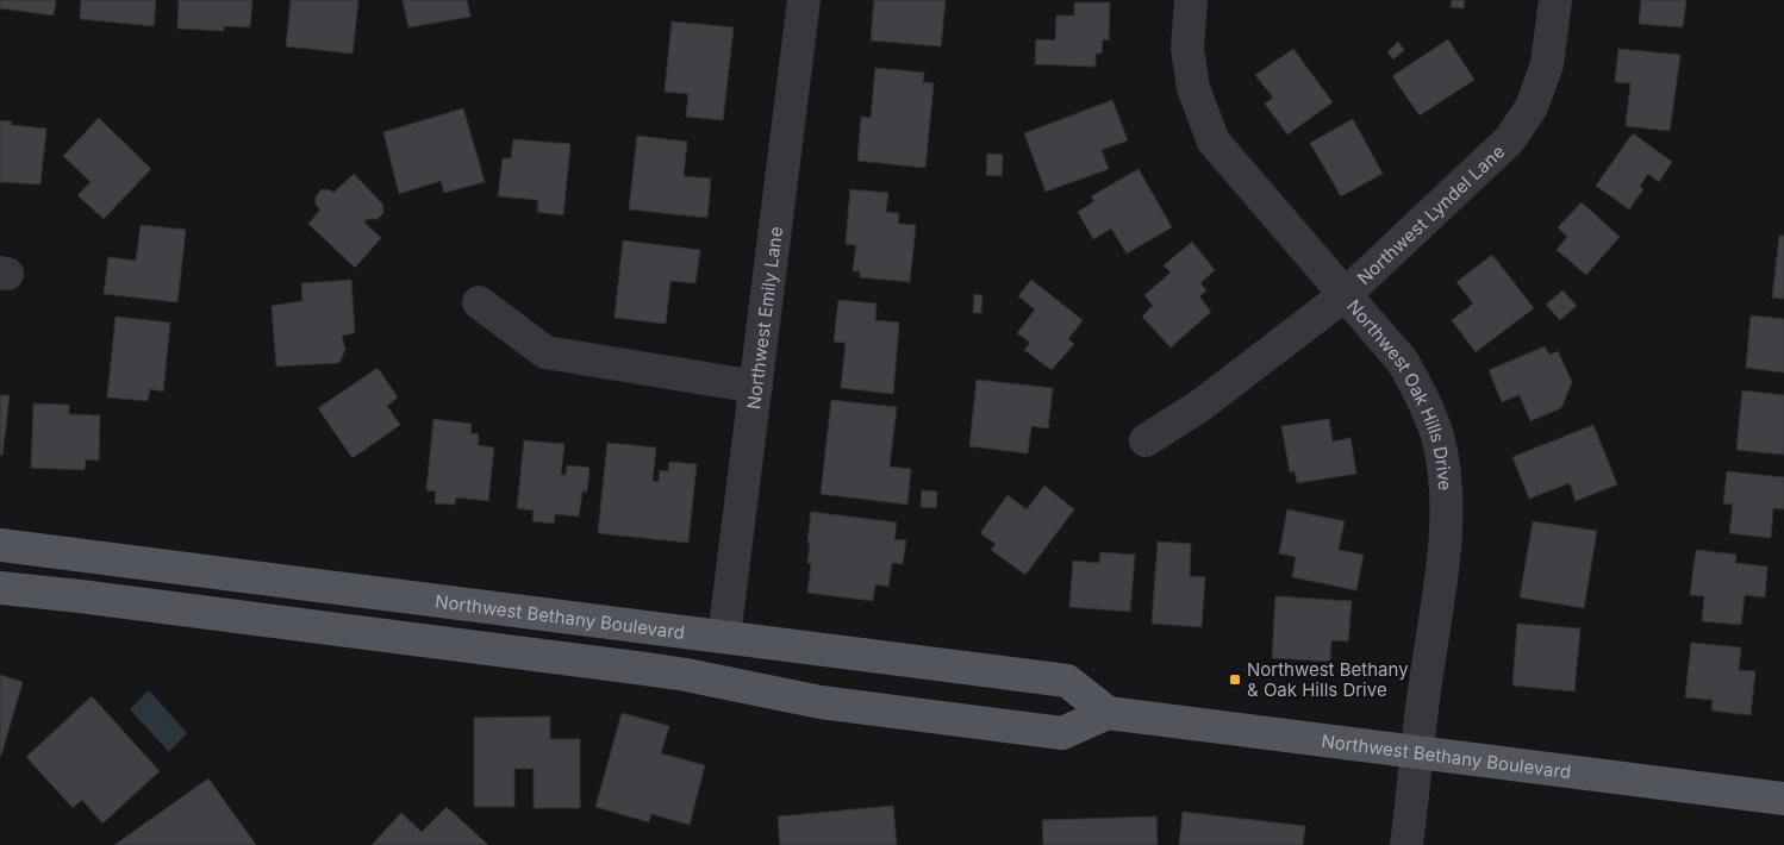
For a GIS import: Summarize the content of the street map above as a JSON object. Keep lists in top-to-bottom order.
{
  "streets": {
    "main road": ["Northwest Bethany Boulevard"],
    "street": ["Northwest Lyndel Lane", "Northwest Emily Lane", "Northwest Oak Hills Drive"]
  },
  "crossings": [
    ["Northwest Lyndel Lane", "Northwest Oak Hills Drive"],
    ["Northwest Emily Lane", "Northwest Bethany Boulevard"],
    ["Northwest Oak Hills Drive", "Northwest Bethany Boulevard"]
  ],
  "places": {
    "transit": ["Northwest Bethany & Oak Hills Drive"]
  }
}
